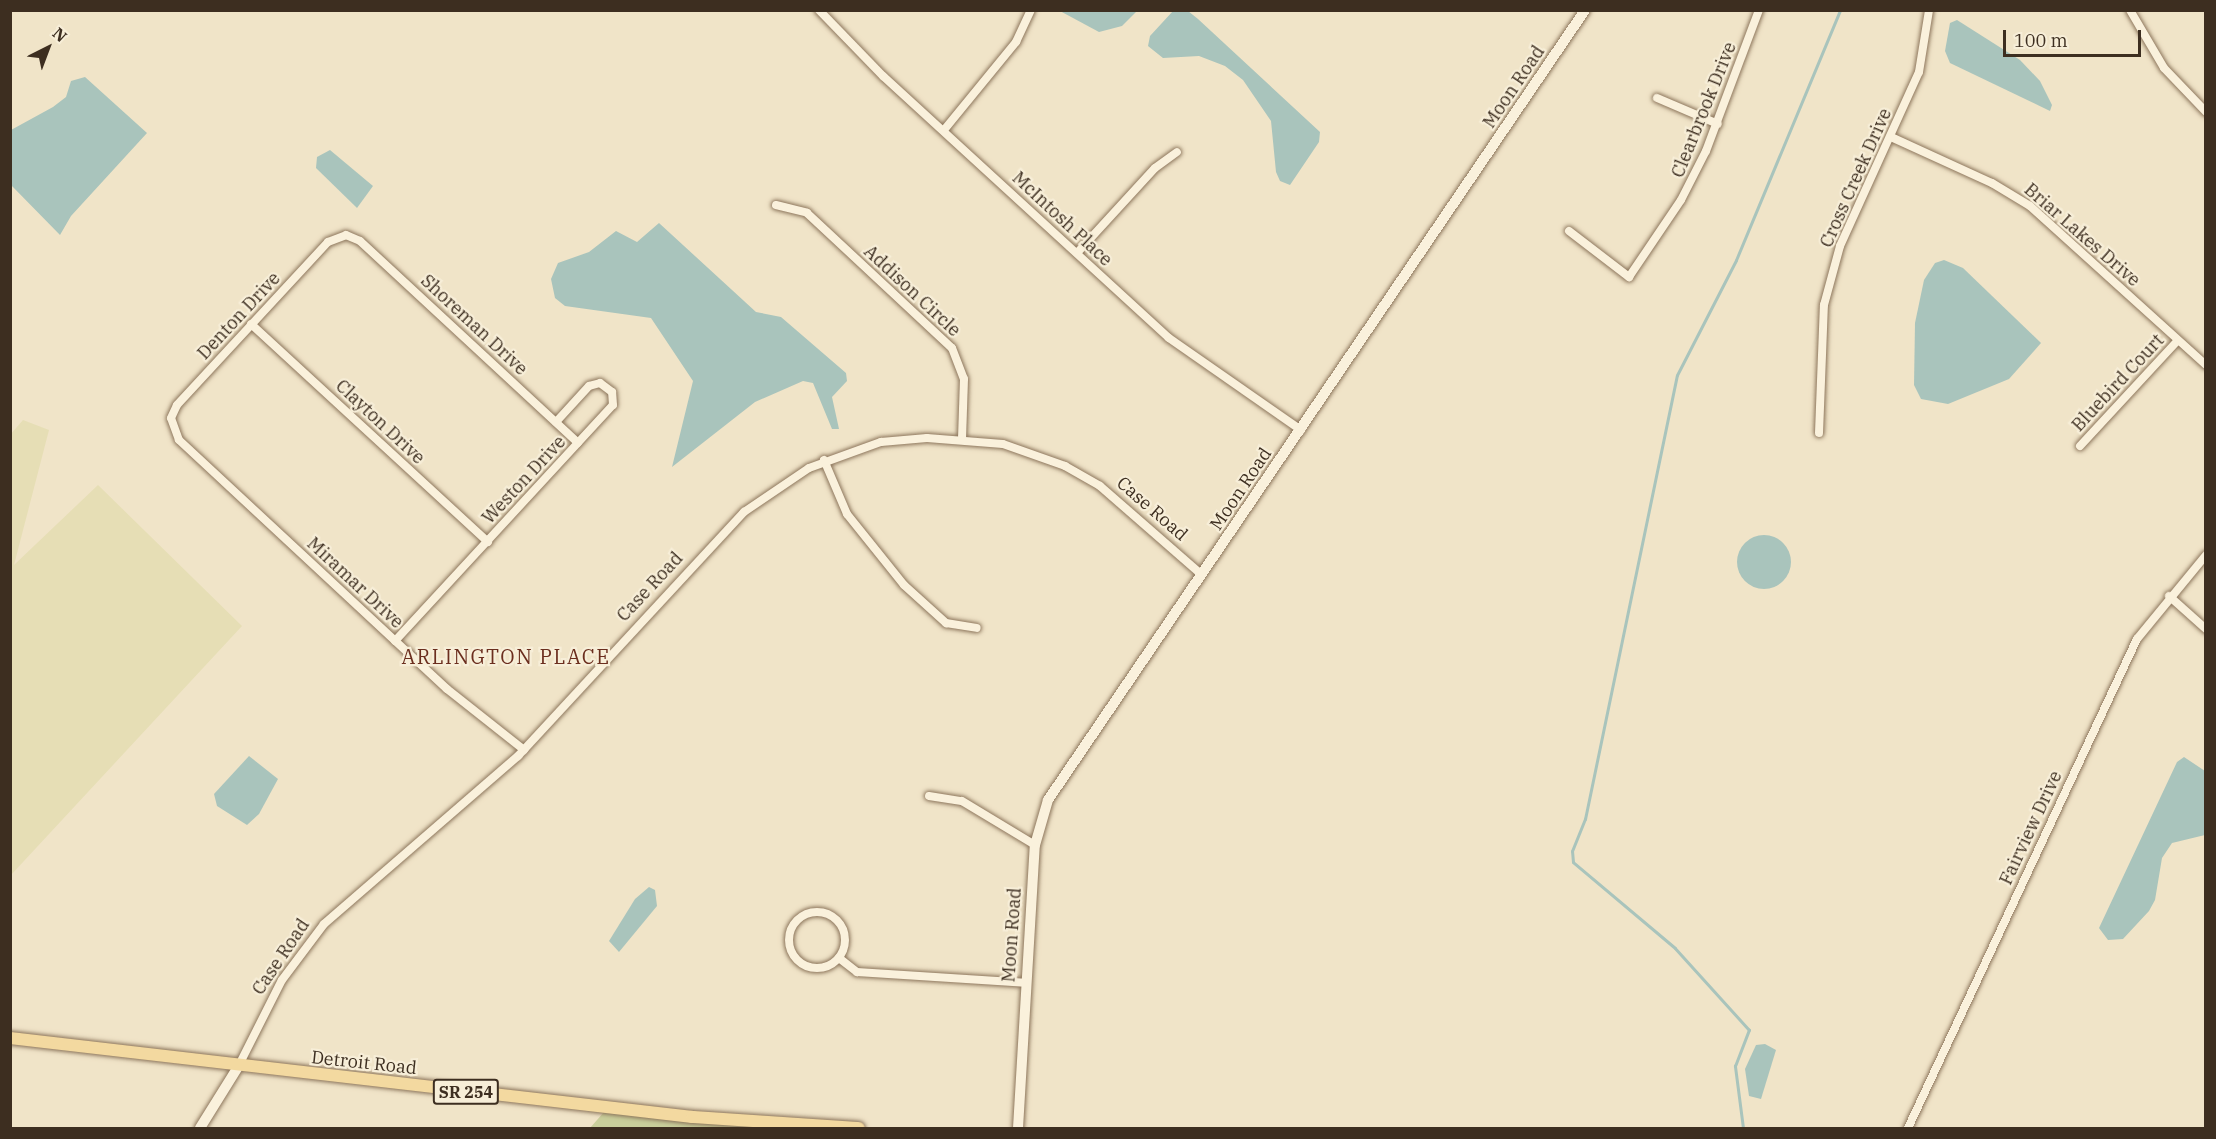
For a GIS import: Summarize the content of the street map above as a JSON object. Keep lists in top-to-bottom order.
{
  "streets": {
    "main road": ["Detroit Road", "SR 254"],
    "street": [
      "Moon Road",
      "Clearbrook Drive",
      "Cross Creek Drive",
      "McIntosh Place",
      "Briar Lakes Drive",
      "Addison Circle",
      "Denton Drive",
      "Shoreman Drive",
      "Bluebird Court",
      "Clayton Drive",
      "Weston Drive",
      "Case Road",
      "Miramar Drive",
      "Fairview Drive"
    ]
  },
  "crossings": [
    ["Moon Road", "McIntosh Place"],
    ["Moon Road", "Case Road"],
    ["Cross Creek Drive", "Briar Lakes Drive"],
    ["Briar Lakes Drive", "Bluebird Court"],
    ["Addison Circle", "Case Road"],
    ["Denton Drive", "Shoreman Drive"],
    ["Denton Drive", "Clayton Drive"],
    ["Denton Drive", "Miramar Drive"],
    ["Shoreman Drive", "Weston Drive"],
    ["Clayton Drive", "Weston Drive"],
    ["Weston Drive", "Miramar Drive"],
    ["Case Road", "Miramar Drive"],
    ["Case Road", "Detroit Road"]
  ],
  "districts": ["ARLINGTON PLACE"],
  "scale_bar": "100 m",
  "north": "top right"
}
